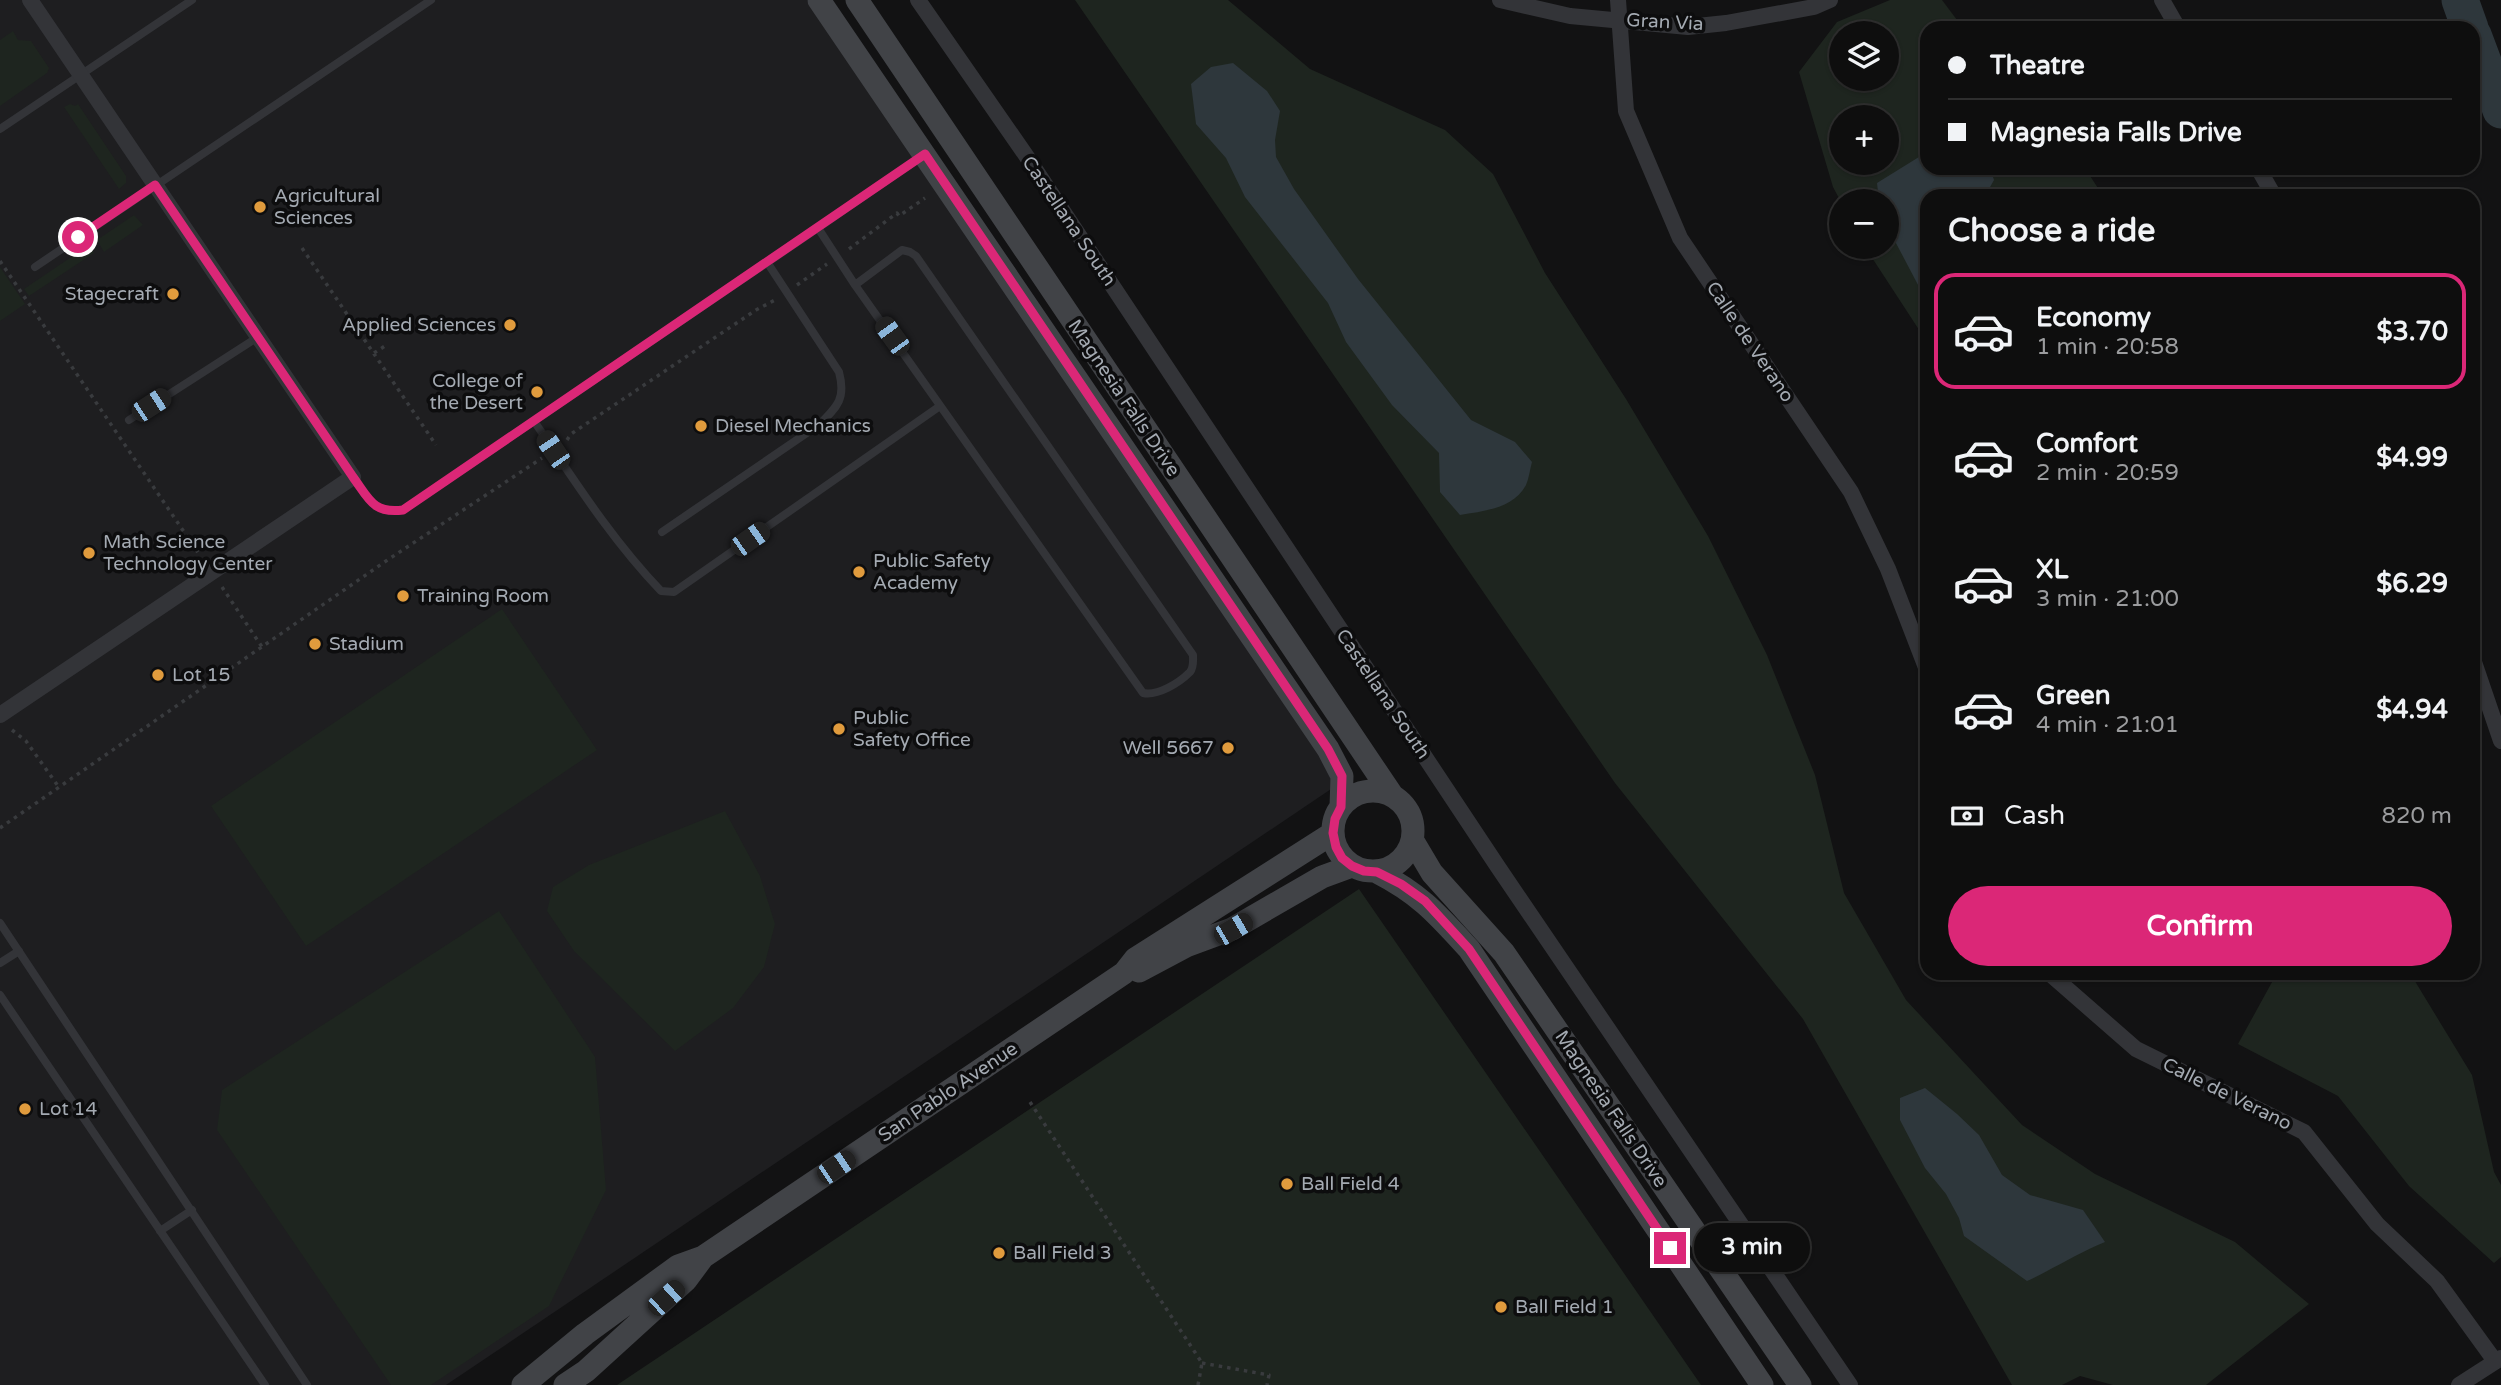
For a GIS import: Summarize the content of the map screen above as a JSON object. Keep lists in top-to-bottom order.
{
  "streets": {
    "street": [
      "Gran Via",
      "Castellana South",
      "Calle de Verano",
      "Magnesia Falls Drive",
      "San Pablo Avenue"
    ]
  },
  "crossings": [
    ["Gran Via", "Calle de Verano"],
    ["Magnesia Falls Drive", "San Pablo Avenue"]
  ],
  "places": [
    "Agricultural Sciences",
    "Stagecraft",
    "Applied Sciences",
    "College of the Desert",
    "Diesel Mechanics",
    "Math Science Technology Center",
    "Public Safety Academy",
    "Training Room",
    "Stadium",
    "Lot 15",
    "Public Safety Office",
    "Well 5667",
    "Lot 14",
    "Ball Field 4",
    "Ball Field 3",
    "Ball Field 1"
  ],
  "page": {
    "map_buttons": ["+", "−"],
    "banner": ["Theatre", "Magnesia Falls Drive"],
    "heading": "Choose a ride",
    "list": [
      {
        "name": "Economy",
        "note": "1 min · 20:58",
        "value": "$3.70"
      },
      {
        "name": "Comfort",
        "note": "2 min · 20:59",
        "value": "$4.99"
      },
      {
        "name": "XL",
        "note": "3 min · 21:00",
        "value": "$6.29"
      },
      {
        "name": "Green",
        "note": "4 min · 21:01",
        "value": "$4.94"
      }
    ],
    "pay": ["Cash", "820 m"],
    "buttons": "Confirm",
    "bubble": "3 min"
  }
}
